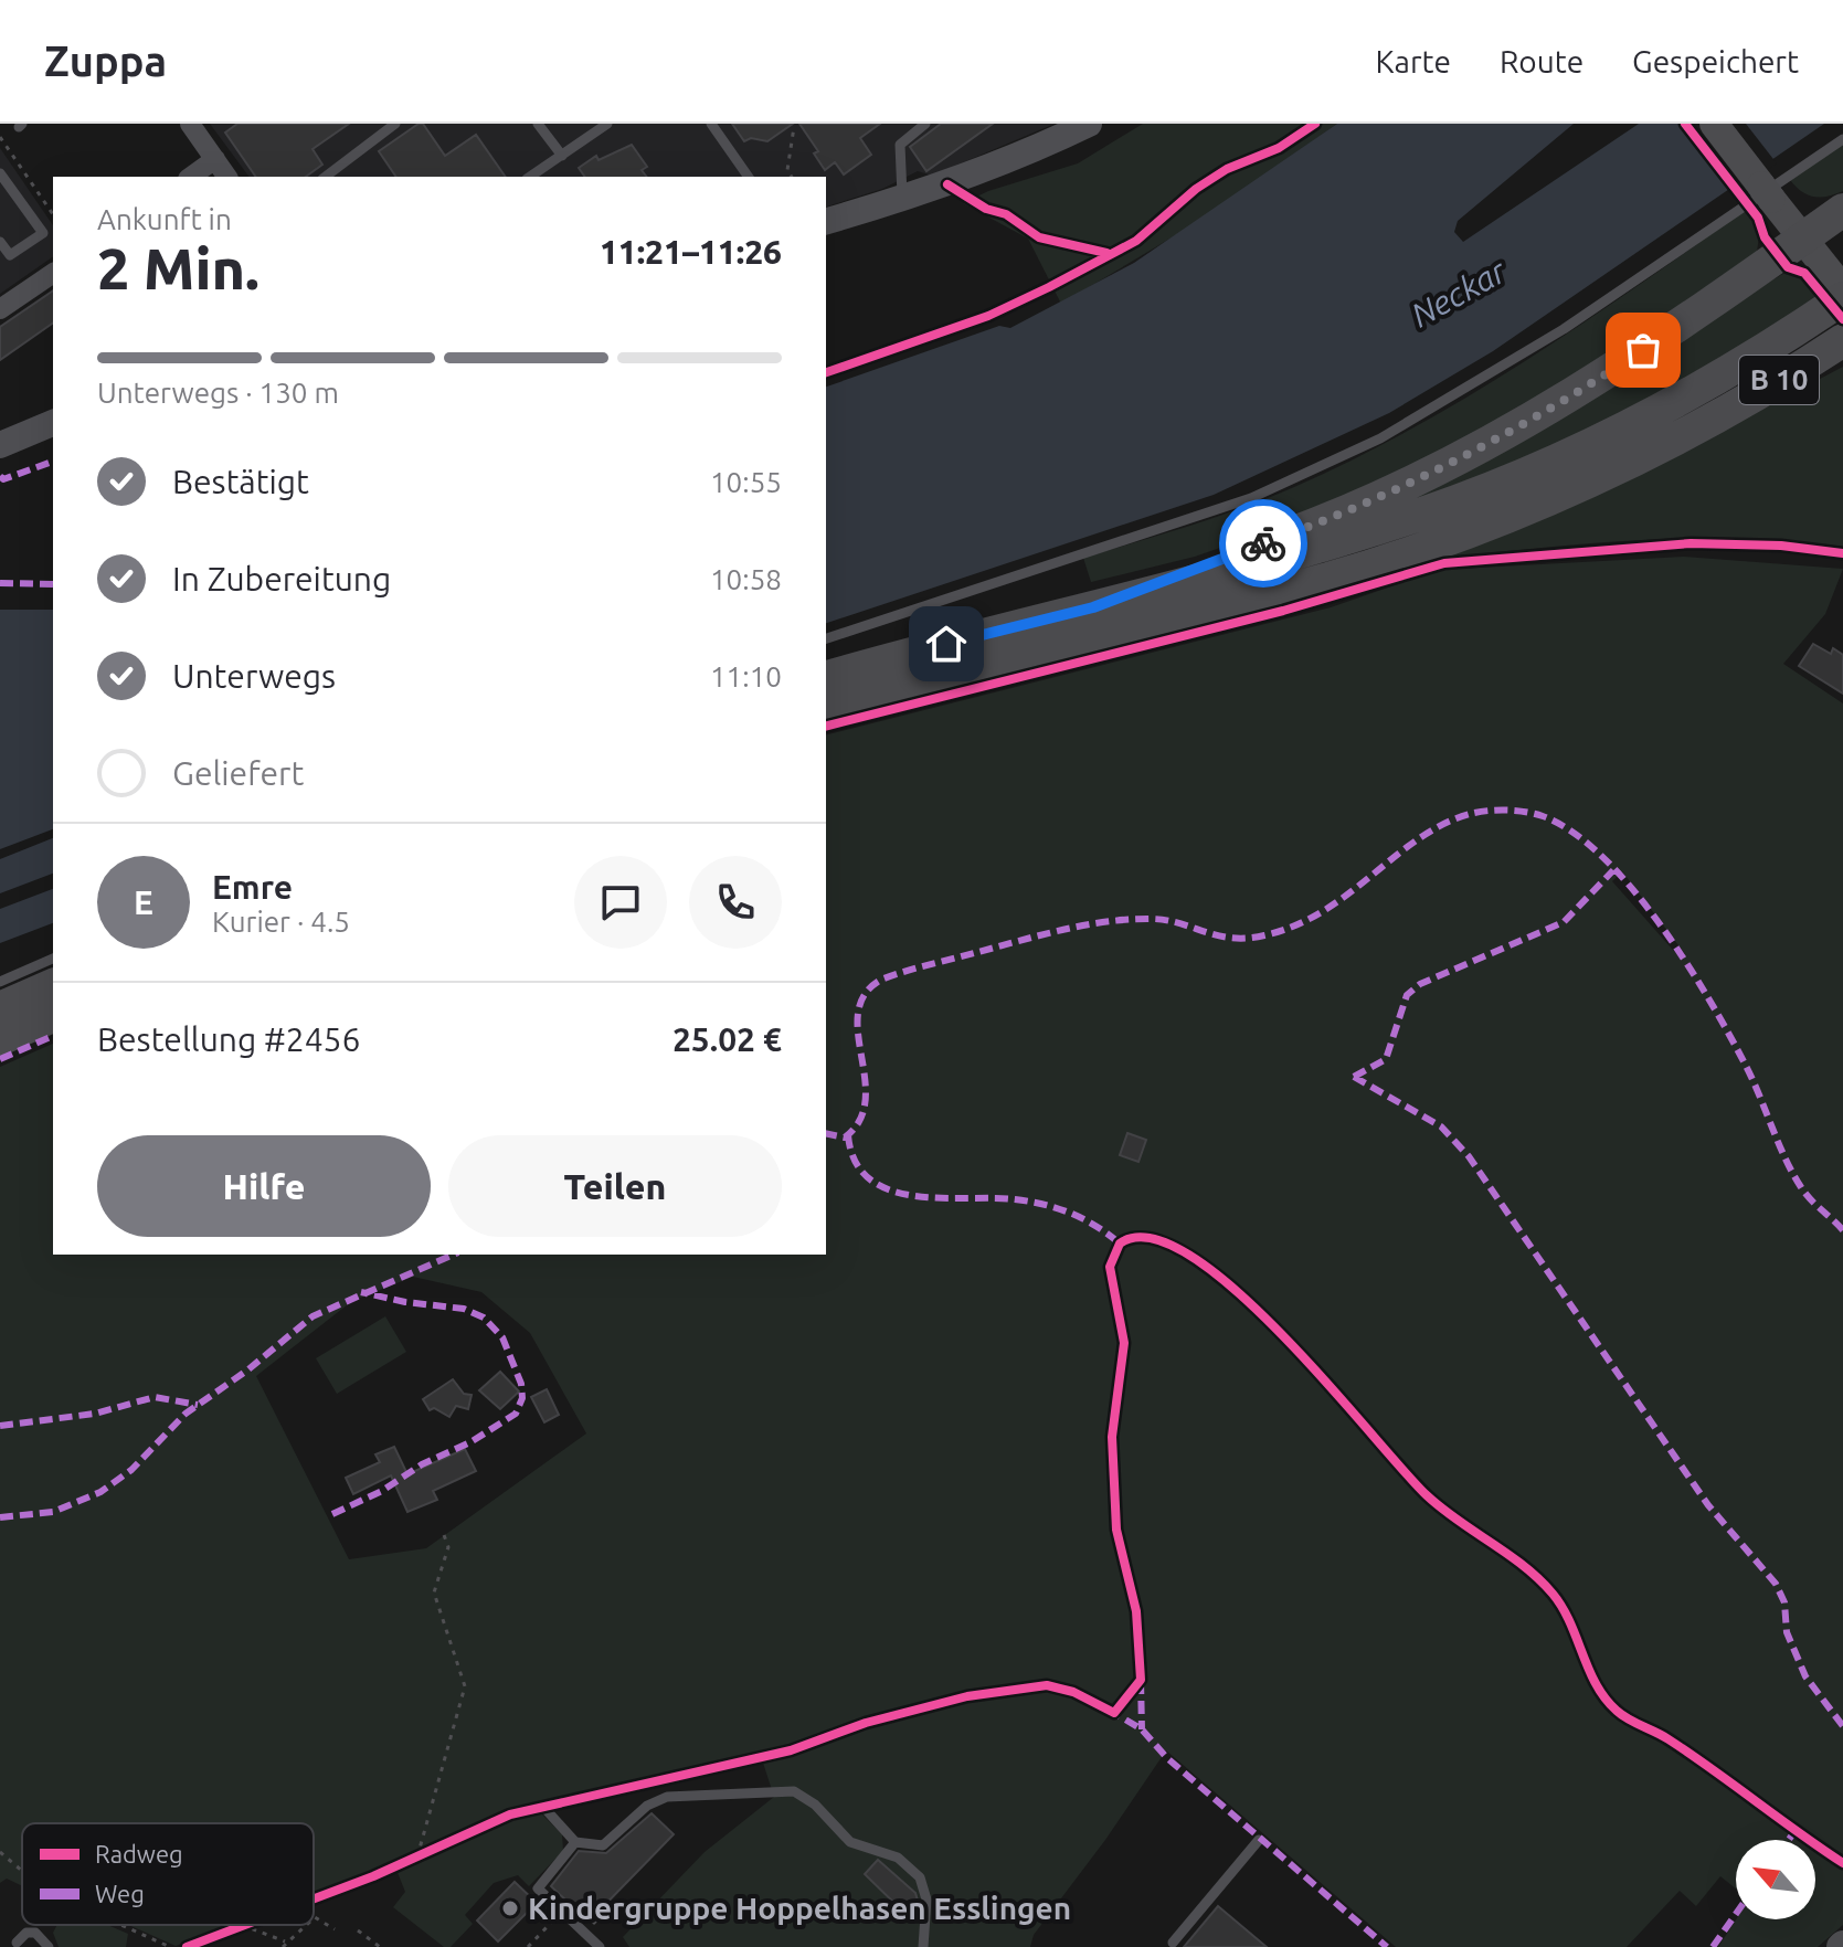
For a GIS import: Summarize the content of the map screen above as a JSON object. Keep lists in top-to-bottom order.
{
  "streets": {
    "highway": ["B 10"]
  },
  "water": ["Neckar"],
  "places": ["Kindergruppe Hoppelhasen Esslingen"],
  "legend": ["Radweg", "Weg"],
  "north": "top left",
  "page": {
    "header": "Zuppa",
    "nav": ["Karte", "Route", "Gespeichert"],
    "heading": ["2 Min.", "Ankunft in", "11:21–11:26"],
    "panel": [
      "Emre",
      "Kurier · 4.5",
      "Bestellung #2456",
      "25.02 €"
    ],
    "bar": "Unterwegs · 130 m",
    "list": [
      ["Bestätigt", "10:55"],
      ["In Zubereitung", "10:58"],
      ["Unterwegs", "11:10"],
      "Geliefert"
    ],
    "round": "E",
    "buttons": ["Hilfe", "Teilen"]
  }
}
